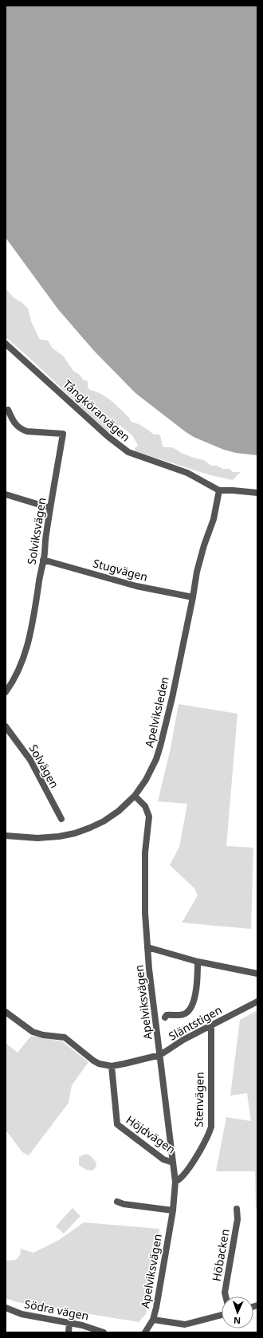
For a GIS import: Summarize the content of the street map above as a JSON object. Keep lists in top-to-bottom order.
{
  "streets": {
    "street": [
      "Tångkörarvägen",
      "Solviksvägen",
      "Stugvägen",
      "Apelviksleden",
      "Solvägen",
      "Apelviksvägen",
      "Släntstigen",
      "Stenvägen",
      "Höjdvägen",
      "Höbacken",
      "Södra vägen"
    ]
  },
  "crossings": [
    ["Tångkörarvägen", "Apelviksleden"],
    ["Solviksvägen", "Stugvägen"],
    ["Stugvägen", "Apelviksleden"],
    ["Apelviksleden", "Apelviksvägen"],
    ["Apelviksvägen", "Släntstigen"],
    ["Apelviksvägen", "Stenvägen"],
    ["Apelviksvägen", "Höjdvägen"],
    ["Släntstigen", "Stenvägen"],
    ["Släntstigen", "Höjdvägen"]
  ],
  "north": "bottom"
}
